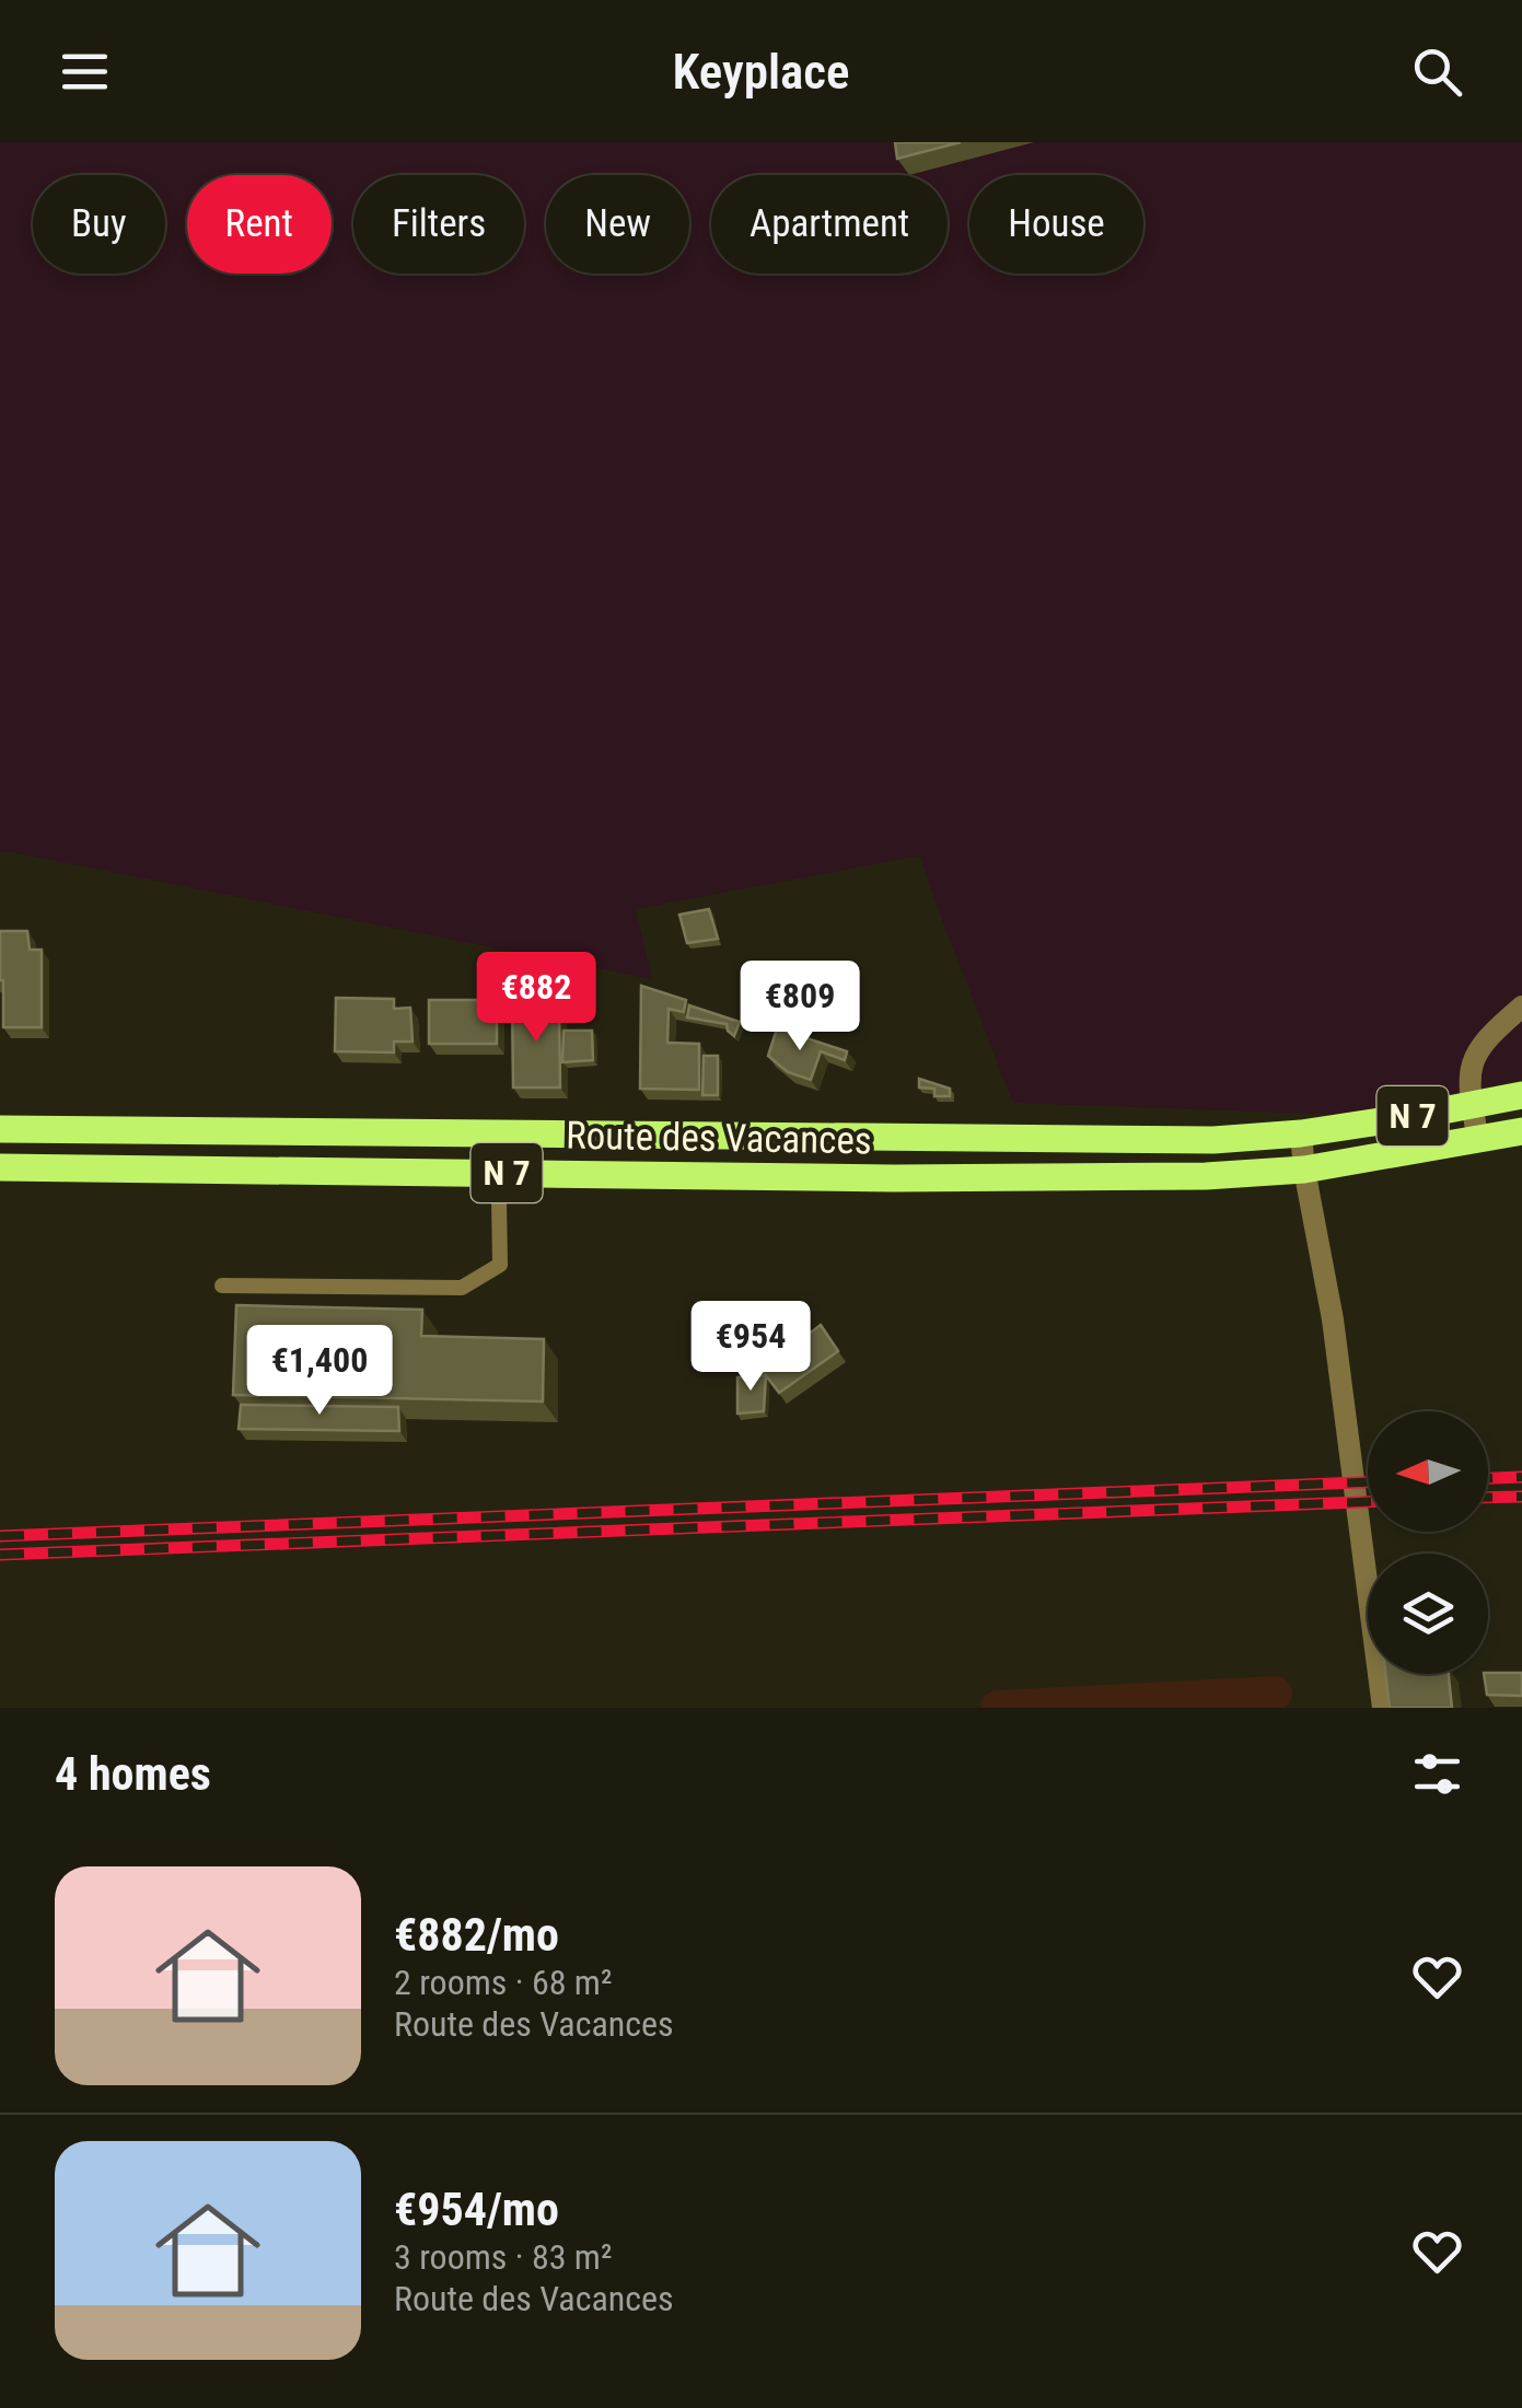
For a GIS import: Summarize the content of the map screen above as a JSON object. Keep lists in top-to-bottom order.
{
  "streets": {
    "main road": ["N 7", "Route des Vacances"]
  },
  "crossings": [
    ["N 7", "Route des Vacances"]
  ],
  "north": "left",
  "page": {
    "header": "Keyplace",
    "chip": [
      "Buy",
      "Rent",
      "Filters",
      "New",
      "Apartment",
      "House"
    ],
    "price": [
      "€882",
      "€809",
      "€954",
      "€1,400"
    ],
    "heading": "4 homes",
    "list": [
      {
        "name": "€882/mo",
        "note": "2 rooms · 68 m² · Route des Vacances"
      },
      {
        "name": "€954/mo",
        "note": "3 rooms · 83 m² · Route des Vacances"
      }
    ]
  }
}
